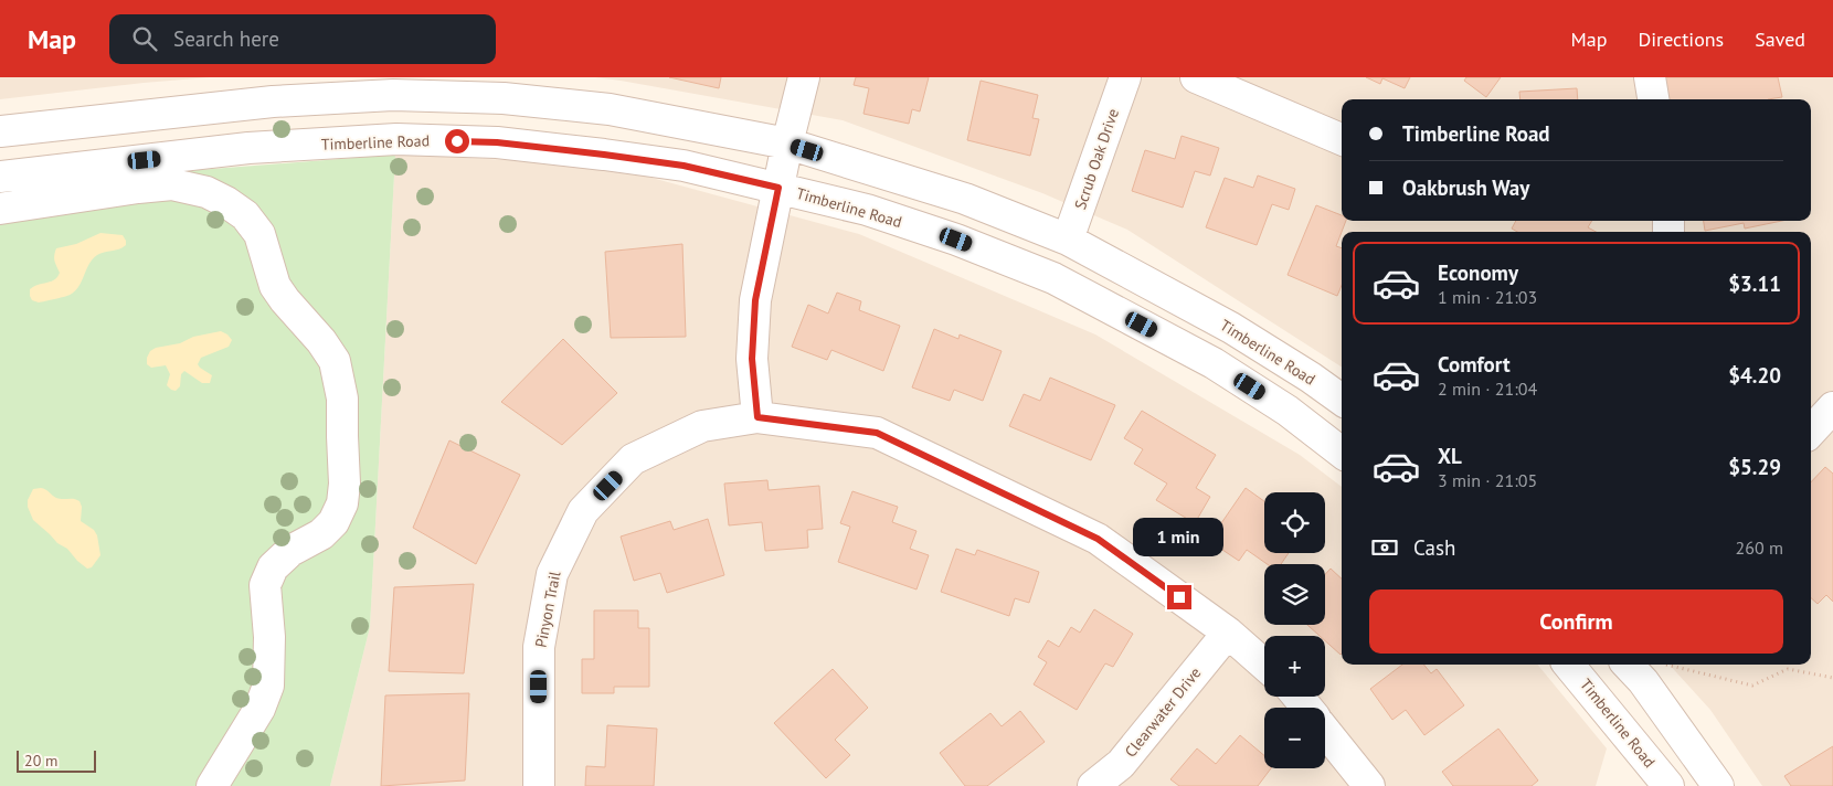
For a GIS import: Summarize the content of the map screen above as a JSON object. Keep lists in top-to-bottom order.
{
  "streets": {
    "street": [
      "Timberline Road",
      "Scrub Oak Drive",
      "Pinyon Trail",
      "Clearwater Drive"
    ]
  },
  "crossings": [
    ["Timberline Road", "Scrub Oak Drive"],
    ["Pinyon Trail", "Clearwater Drive"]
  ],
  "scale_bar": "20 m",
  "page": {
    "header": "Map",
    "search": "Search here",
    "nav": ["Map", "Directions", "Saved"],
    "banner": ["Timberline Road", "Oakbrush Way"],
    "list": [
      {
        "name": "Economy",
        "note": "1 min · 21:03",
        "value": "$3.11"
      },
      {
        "name": "Comfort",
        "note": "2 min · 21:04",
        "value": "$4.20"
      },
      {
        "name": "XL",
        "note": "3 min · 21:05",
        "value": "$5.29"
      }
    ],
    "map_buttons": ["+", "−"],
    "pay": ["Cash", "260 m"],
    "bubble": "1 min",
    "buttons": "Confirm",
    "scale": "20 m"
  }
}
